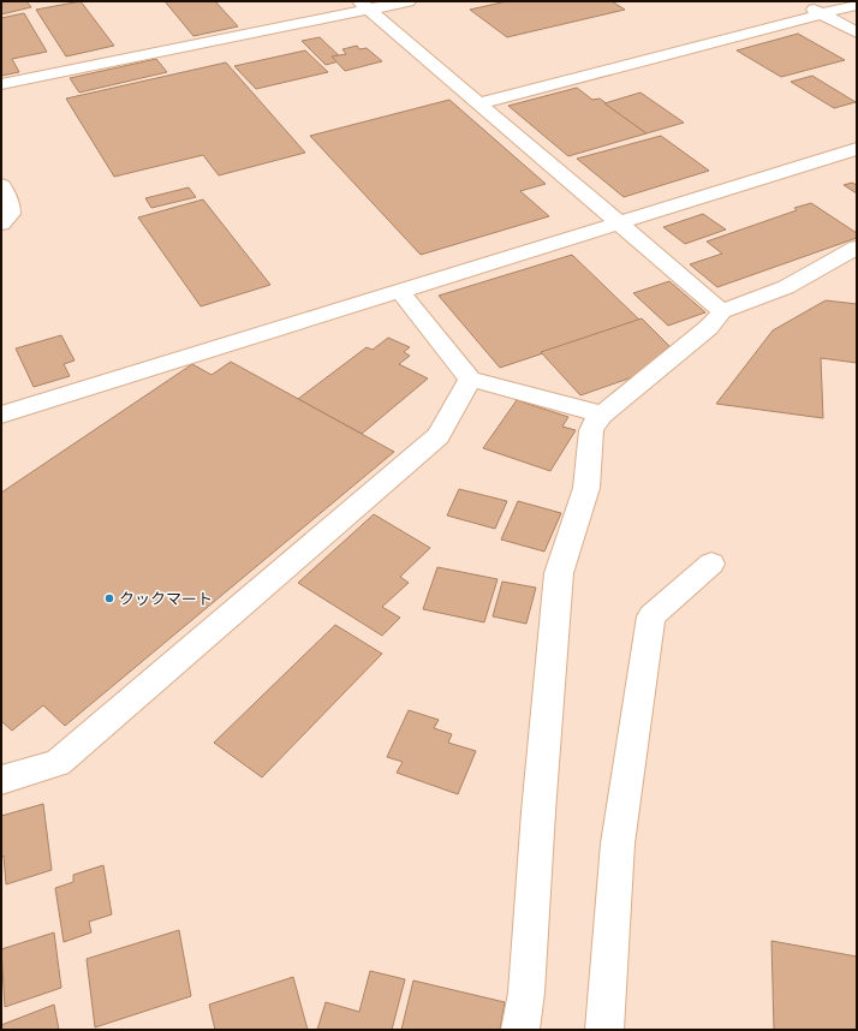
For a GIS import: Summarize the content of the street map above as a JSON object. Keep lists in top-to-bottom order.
{
  "places": ["クックマート"]
}
